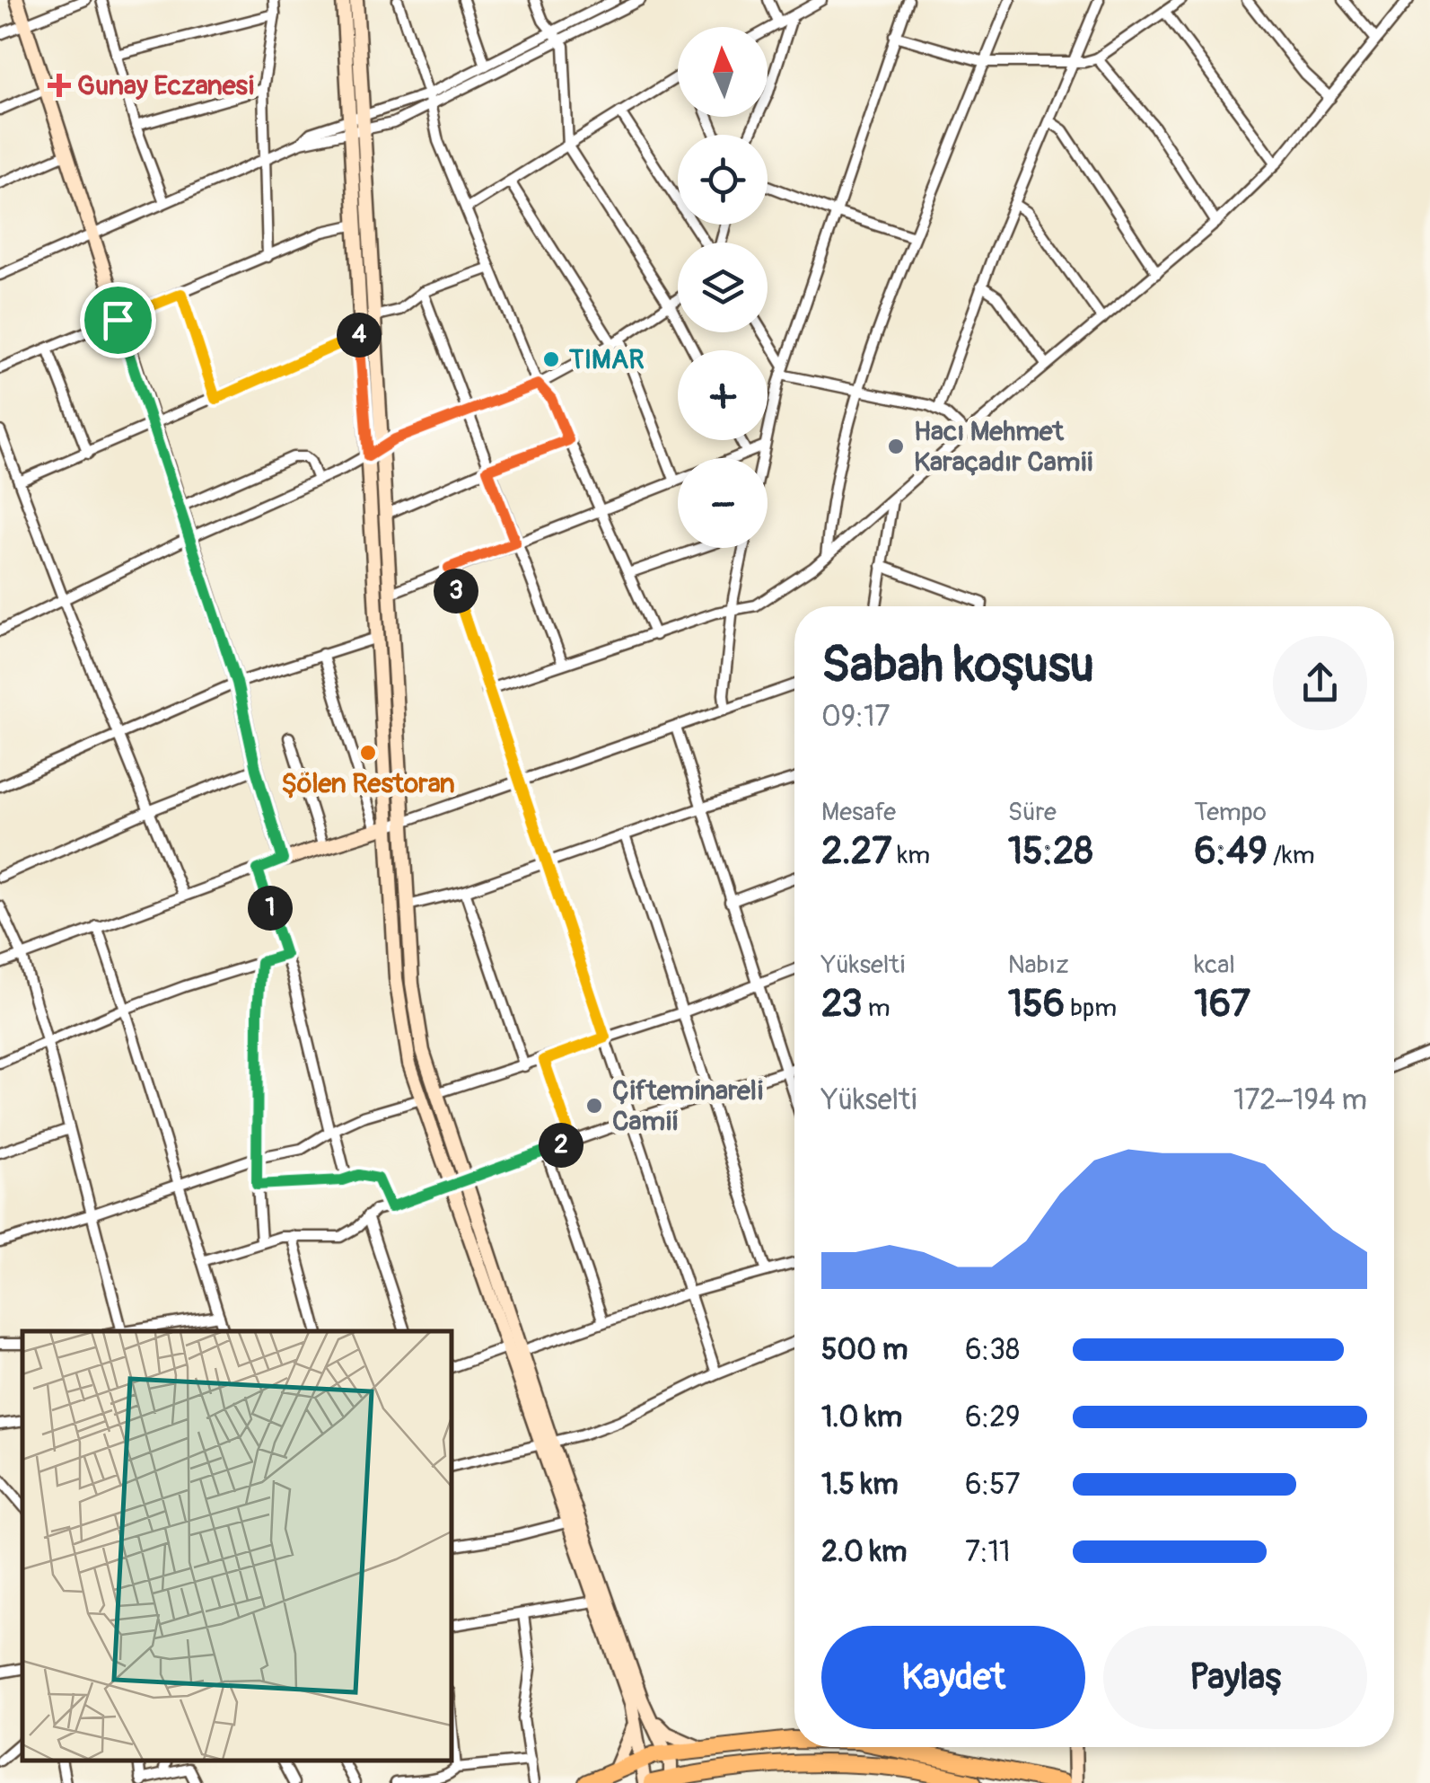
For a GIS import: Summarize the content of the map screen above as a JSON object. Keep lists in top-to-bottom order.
{
  "places": {
    "health": ["Gunay Eczanesi"],
    "other": [
      "TIMAR",
      "Hacı Mehmet Karaçadır Camii",
      "Şölen Restoran",
      "Çifteminareli Camii"
    ]
  },
  "north": "top",
  "page": {
    "map_buttons": ["+", "−"],
    "pins": [
      "4",
      "3",
      "1",
      "2"
    ],
    "heading": ["Sabah koşusu", "09:17"],
    "stats": [
      ["Mesafe", "2.27 km"],
      ["Süre", "15:28"],
      ["Tempo", "6:49 /km"],
      ["Yükselti", "23 m"],
      ["Nabız", "156 bpm"],
      ["kcal", "167"]
    ],
    "chart": ["Yükselti", "172–194 m"],
    "list": [
      {
        "name": "500 m",
        "note": "6:38"
      },
      {
        "name": "1.0 km",
        "note": "6:29"
      },
      {
        "name": "1.5 km",
        "note": "6:57"
      },
      {
        "name": "2.0 km",
        "note": "7:11"
      }
    ],
    "buttons": ["Kaydet", "Paylaş"]
  }
}
